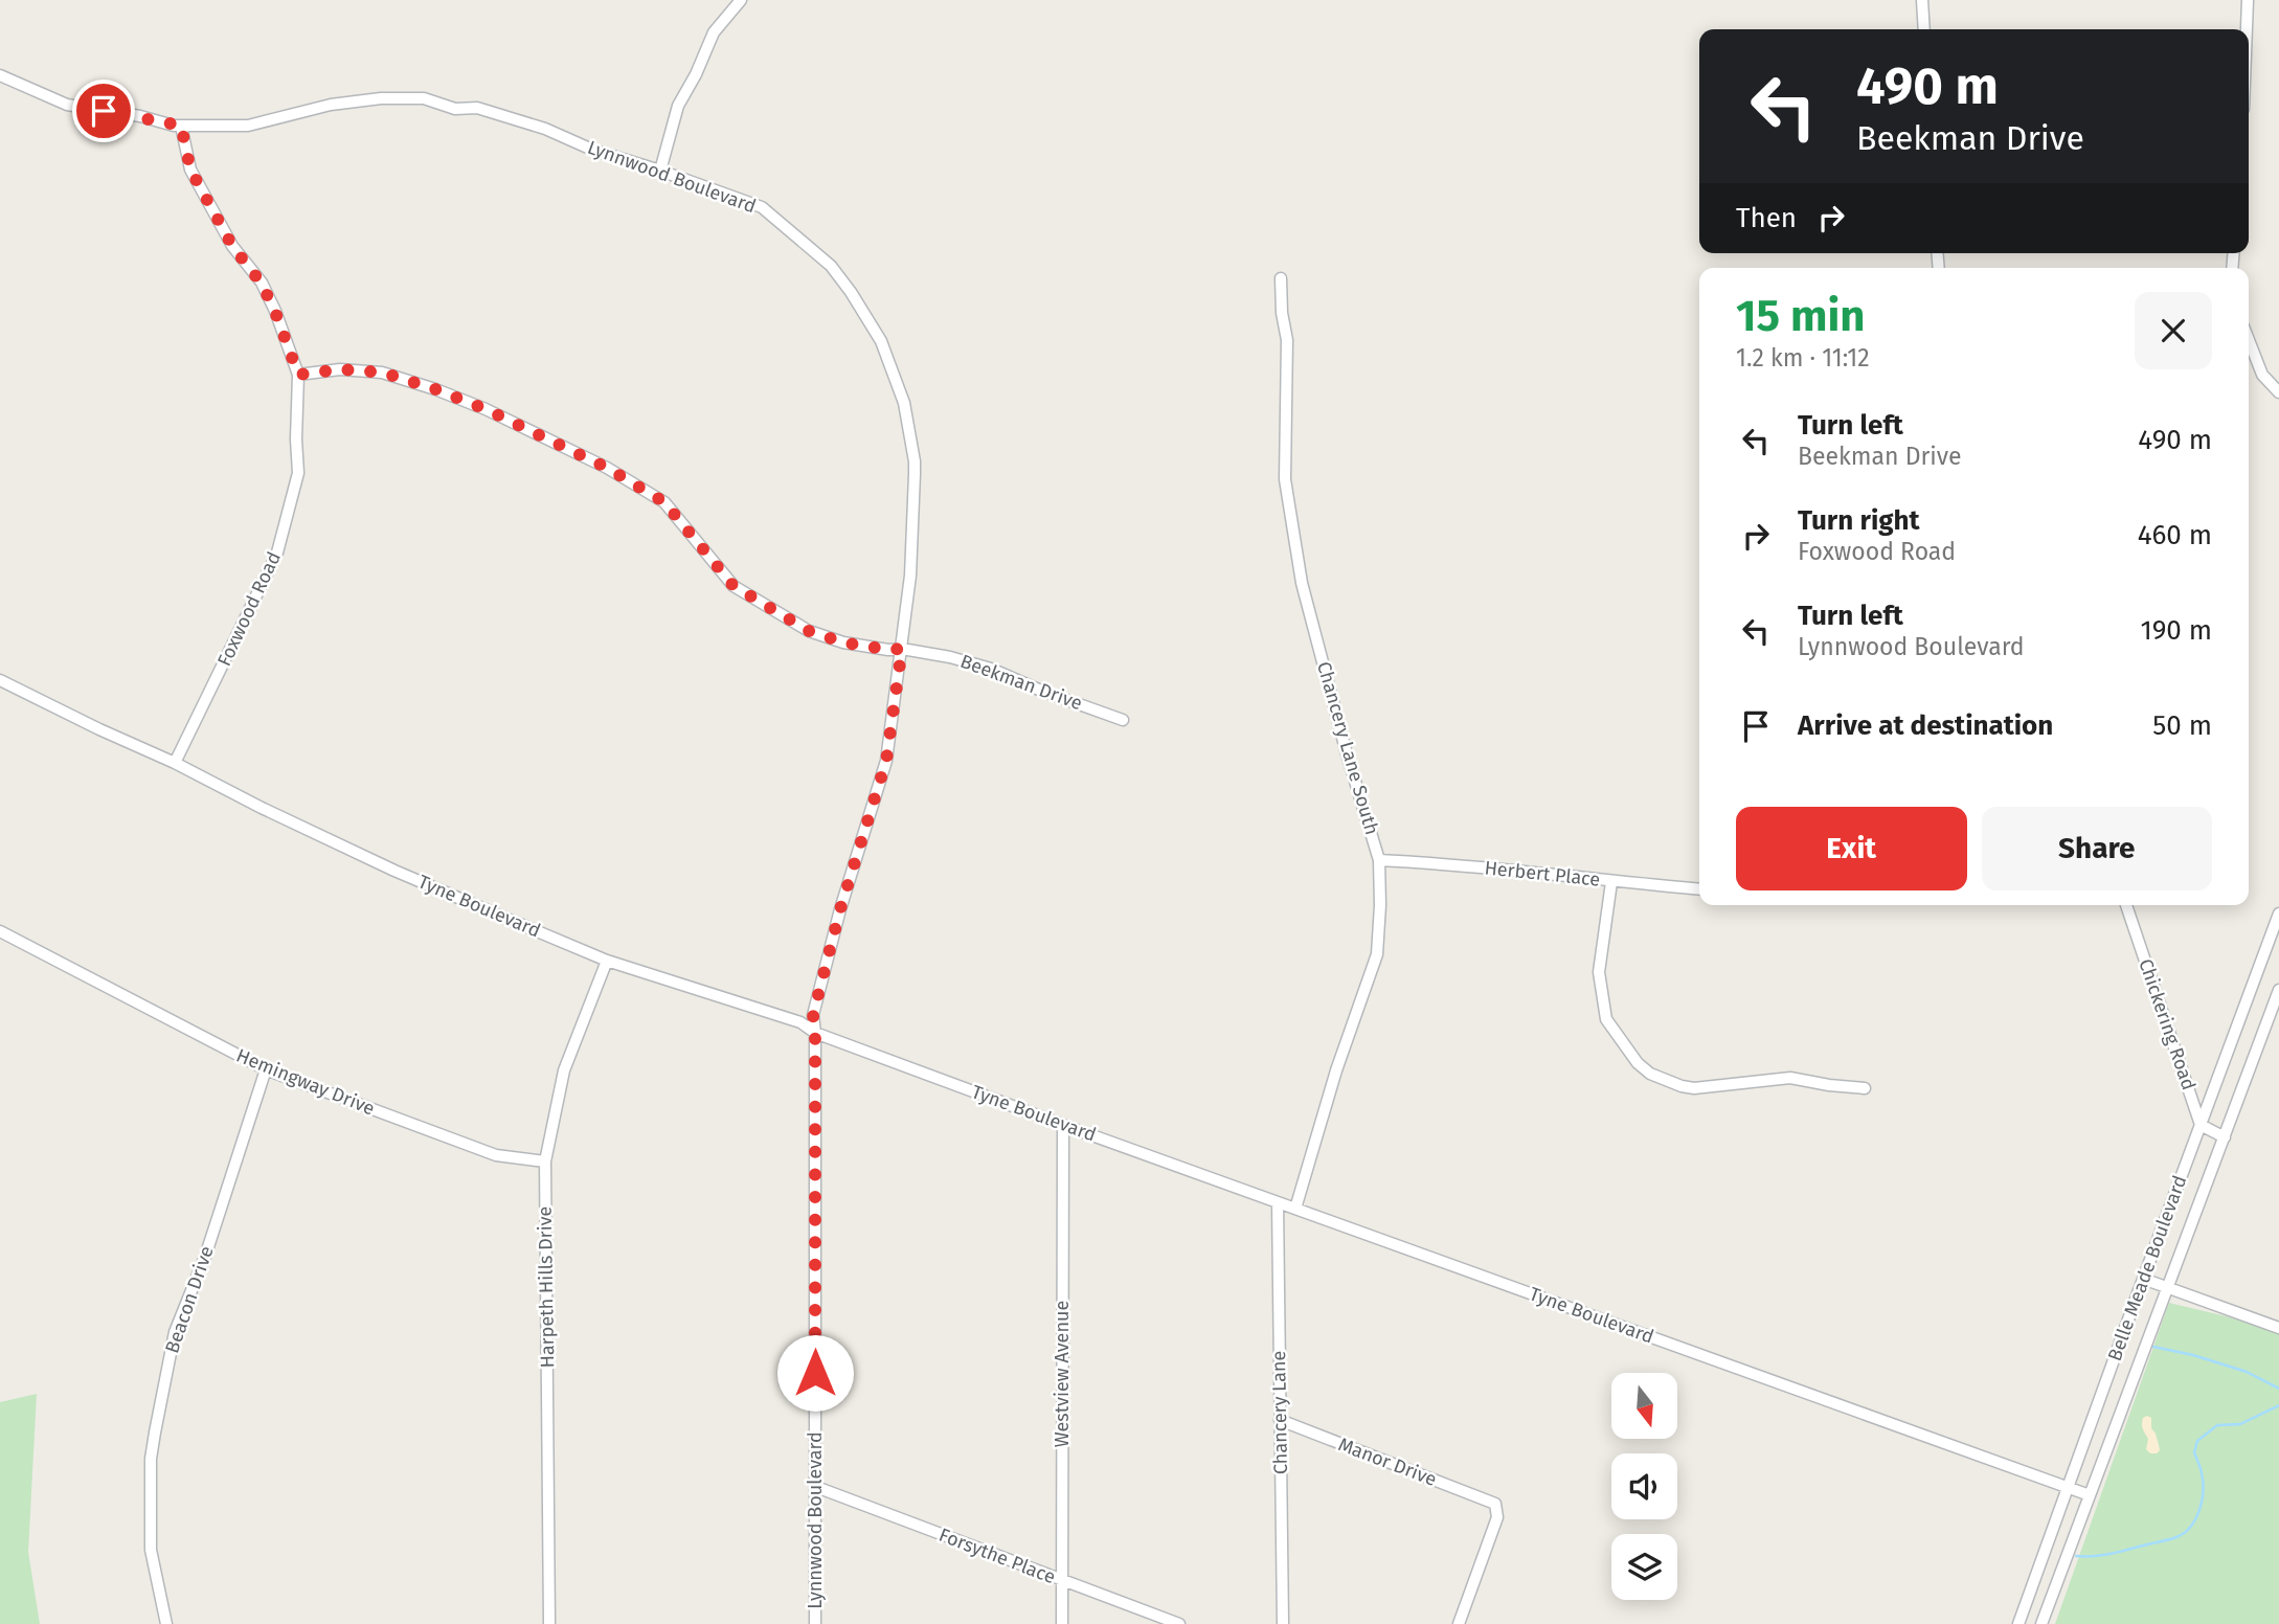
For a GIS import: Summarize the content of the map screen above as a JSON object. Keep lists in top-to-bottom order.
{
  "streets": {
    "street": [
      "Lynnwood Boulevard",
      "Foxwood Road",
      "Beekman Drive",
      "Chancery Lane South",
      "Herbert Place",
      "Tyne Boulevard",
      "Chickering Road",
      "Hemingway Drive",
      "Belle Meade Boulevard",
      "Harpeth Hills Drive",
      "Beacon Drive",
      "Westview Avenue",
      "Chancery Lane",
      "Manor Drive",
      "Forsythe Place"
    ]
  },
  "crossings": [
    ["Lynnwood Boulevard", "Foxwood Road"],
    ["Lynnwood Boulevard", "Beekman Drive"],
    ["Lynnwood Boulevard", "Tyne Boulevard"],
    ["Lynnwood Boulevard", "Forsythe Place"],
    ["Foxwood Road", "Beekman Drive"],
    ["Foxwood Road", "Tyne Boulevard"],
    ["Chancery Lane South", "Herbert Place"],
    ["Chancery Lane South", "Tyne Boulevard"],
    ["Tyne Boulevard", "Belle Meade Boulevard"],
    ["Tyne Boulevard", "Harpeth Hills Drive"],
    ["Tyne Boulevard", "Westview Avenue"],
    ["Tyne Boulevard", "Chancery Lane"],
    ["Chickering Road", "Belle Meade Boulevard"],
    ["Hemingway Drive", "Harpeth Hills Drive"],
    ["Hemingway Drive", "Beacon Drive"],
    ["Westview Avenue", "Forsythe Place"],
    ["Chancery Lane", "Manor Drive"]
  ],
  "north": "bottom",
  "page": {
    "turn": ["490 m", "Beekman Drive"],
    "then": "Then",
    "heading": ["15 min", "1.2 km · 11:12"],
    "list": [
      {
        "name": "Turn left",
        "note": "Beekman Drive",
        "value": "490 m"
      },
      {
        "name": "Turn right",
        "note": "Foxwood Road",
        "value": "460 m"
      },
      {
        "name": "Turn left",
        "note": "Lynnwood Boulevard",
        "value": "190 m"
      },
      {
        "name": "Arrive at destination",
        "value": "50 m"
      }
    ],
    "buttons": ["Exit", "Share"]
  }
}
